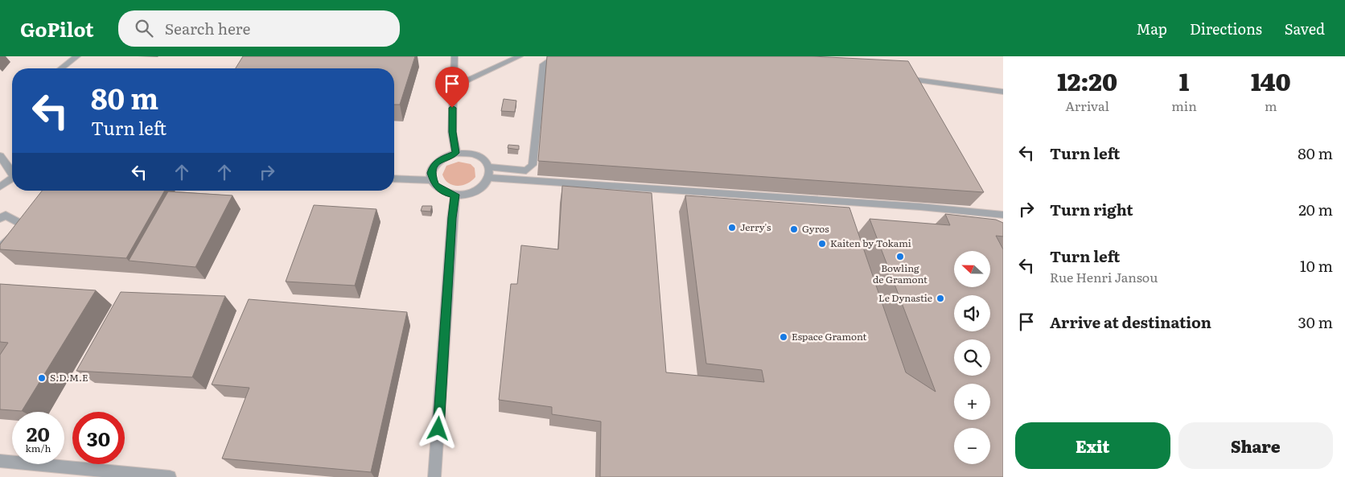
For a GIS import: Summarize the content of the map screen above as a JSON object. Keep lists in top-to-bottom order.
{
  "places": [
    "Jerry's",
    "Gyros",
    "Kaiten by Tokami",
    "Bowling de Gramont",
    "Le Dynastie",
    "Espace Gramont",
    "S.D.M.E"
  ],
  "north": "left",
  "page": {
    "header": "GoPilot",
    "search": "Search here",
    "nav": ["Map", "Directions", "Saved"],
    "eta": [
      "12:20",
      "Arrival",
      "1",
      "min",
      "140",
      "m"
    ],
    "turn": ["80 m", "Turn left"],
    "list": [
      {
        "name": "Turn left",
        "value": "80 m"
      },
      {
        "name": "Turn right",
        "value": "20 m"
      },
      {
        "name": "Turn left",
        "note": "Rue Henri Jansou",
        "value": "10 m"
      },
      {
        "name": "Arrive at destination",
        "value": "30 m"
      }
    ],
    "map_buttons": ["+", "−"],
    "speed": "20 km/h",
    "limit": "30",
    "buttons": ["Exit", "Share"]
  }
}
